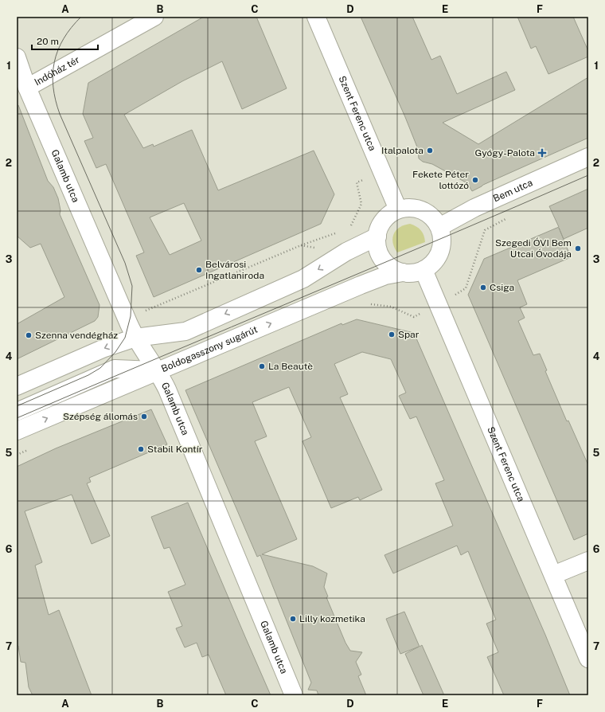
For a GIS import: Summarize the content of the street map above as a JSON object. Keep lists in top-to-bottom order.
{
  "streets": {
    "street": [
      "Indóház tér",
      "Szent Ferenc utca",
      "Galamb utca",
      "Bem utca",
      "Boldogasszony sugárút"
    ]
  },
  "crossings": [
    ["Indóház tér", "Galamb utca"],
    ["Szent Ferenc utca", "Bem utca"],
    ["Szent Ferenc utca", "Boldogasszony sugárút"],
    ["Galamb utca", "Boldogasszony sugárút"],
    ["Bem utca", "Boldogasszony sugárút"]
  ],
  "places": {
    "other": [
      "Italpalota",
      "Fekete Péter lottózó",
      "Szegedi ÓVI Bem Utcai Óvodája",
      "Belvárosi Ingatlaniroda",
      "Csiga",
      "Spar",
      "Szenna vendégház",
      "La Beautè",
      "Szépség állomás",
      "Stabil Kontír",
      "Lilly kozmetika"
    ],
    "health": ["Gyógy-Palota"]
  },
  "scale_bar": "20 m",
  "grid": {
    "columns": [
      "A",
      "B",
      "C",
      "D",
      "E",
      "F"
    ],
    "rows": [
      "1",
      "2",
      "3",
      "4",
      "5",
      "6",
      "7"
    ]
  }
}
